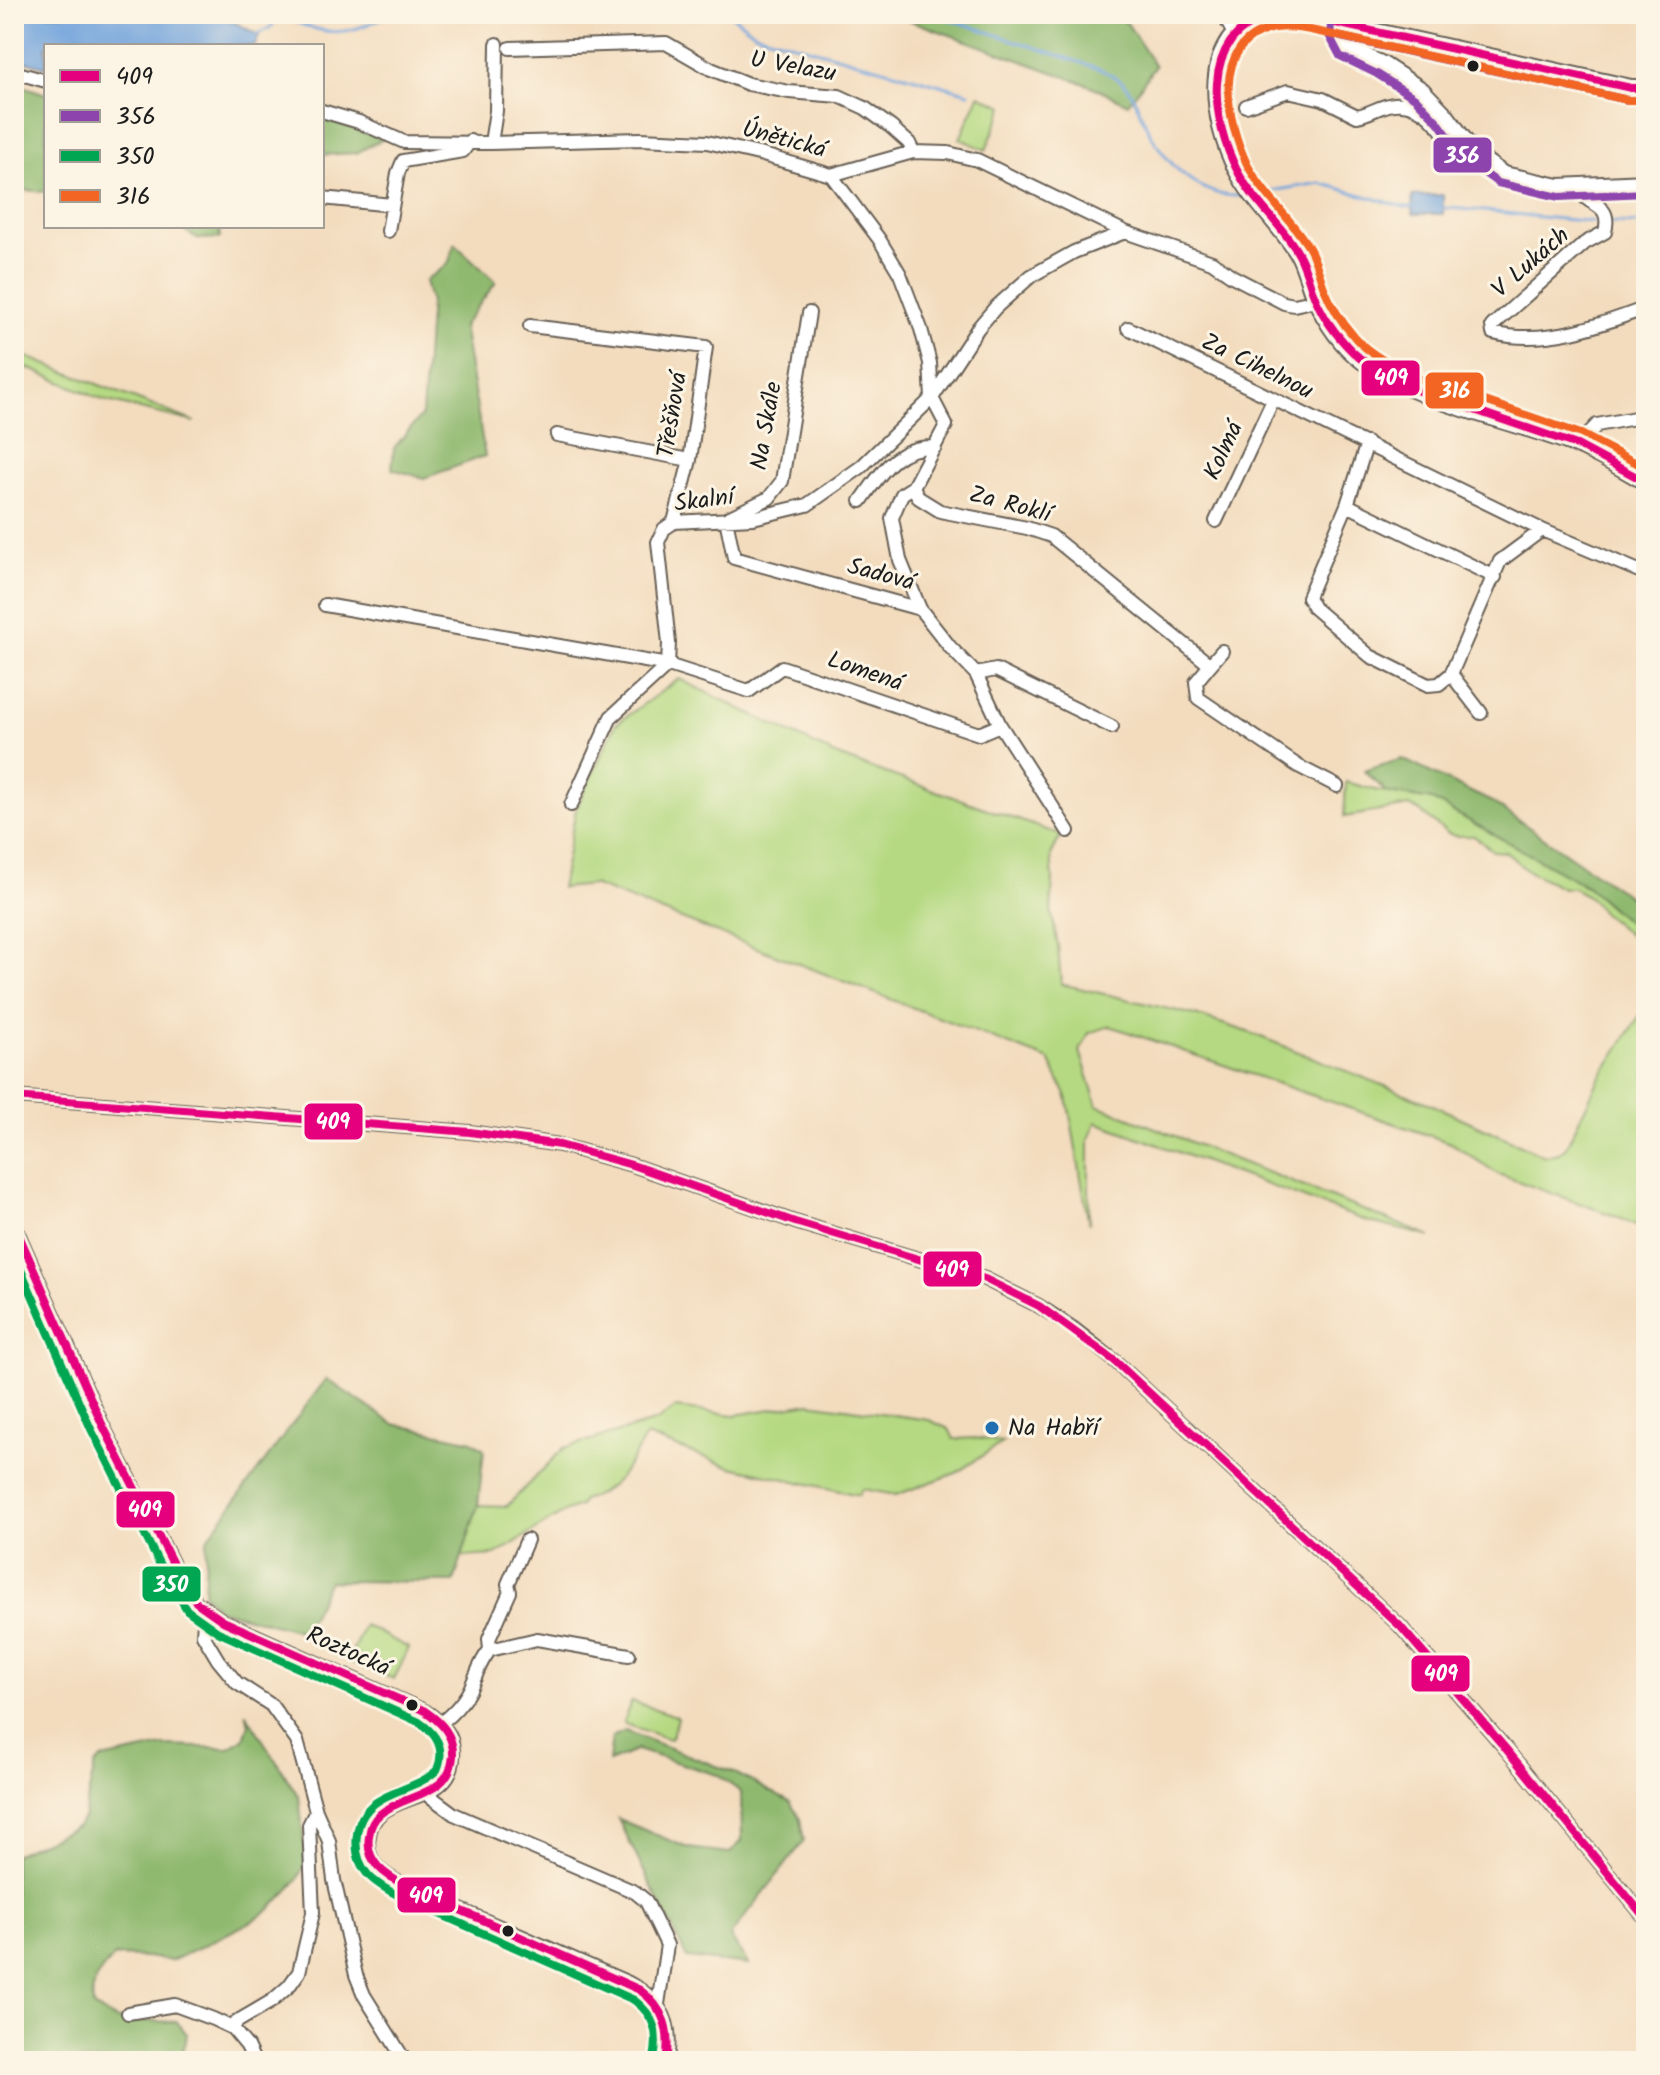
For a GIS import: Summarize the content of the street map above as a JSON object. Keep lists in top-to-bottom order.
{
  "streets": {
    "street": [
      "U Velazu",
      "Únětická",
      "V Lukách",
      "Za Cihelnou",
      "Třešňová",
      "Na Skále",
      "Kolmá",
      "Skalní",
      "Za Roklí",
      "Sadová",
      "Lomená",
      "Roztocká"
    ]
  },
  "crossings": [
    ["U Velazu", "Únětická"],
    ["Únětická", "Skalní"],
    ["Za Cihelnou", "Kolmá"],
    ["Třešňová", "Skalní"],
    ["Na Skále", "Skalní"],
    ["Na Skále", "Sadová"],
    ["Skalní", "Sadová"],
    ["Skalní", "Lomená"]
  ],
  "places": ["Na Habří"],
  "lines": [
    "transit line 409",
    "transit line 356",
    "transit line 316",
    "transit line 350"
  ],
  "legend": [
    "409",
    "356",
    "350",
    "316"
  ]
}
